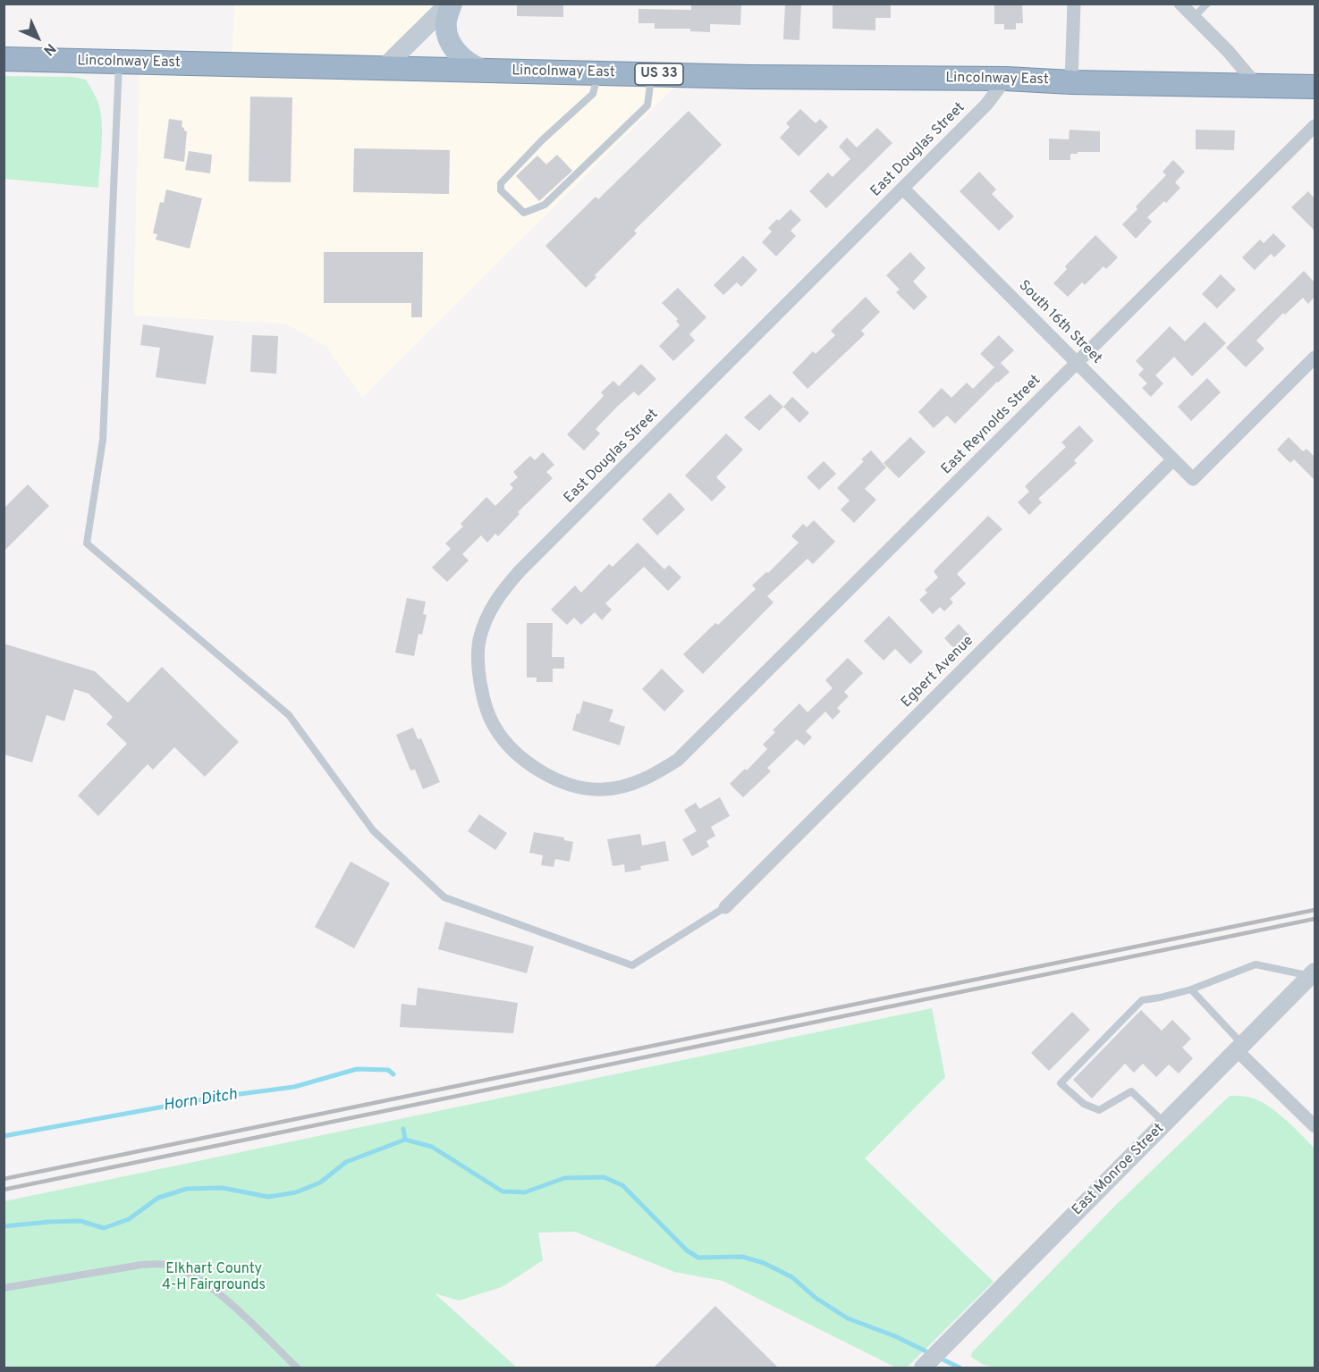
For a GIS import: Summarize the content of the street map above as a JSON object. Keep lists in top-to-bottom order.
{
  "streets": {
    "highway": ["Lincolnway East", "US 33"],
    "street": [
      "East Douglas Street",
      "South 16th Street",
      "East Reynolds Street",
      "Egbert Avenue",
      "East Monroe Street"
    ]
  },
  "crossings": [
    ["Lincolnway East", "East Douglas Street"],
    ["East Douglas Street", "South 16th Street"],
    ["East Douglas Street", "East Reynolds Street"],
    ["South 16th Street", "East Reynolds Street"],
    ["South 16th Street", "Egbert Avenue"]
  ],
  "water": ["Horn Ditch"],
  "parks": ["Elkhart County 4-H Fairgrounds"],
  "north": "bottom right"
}
